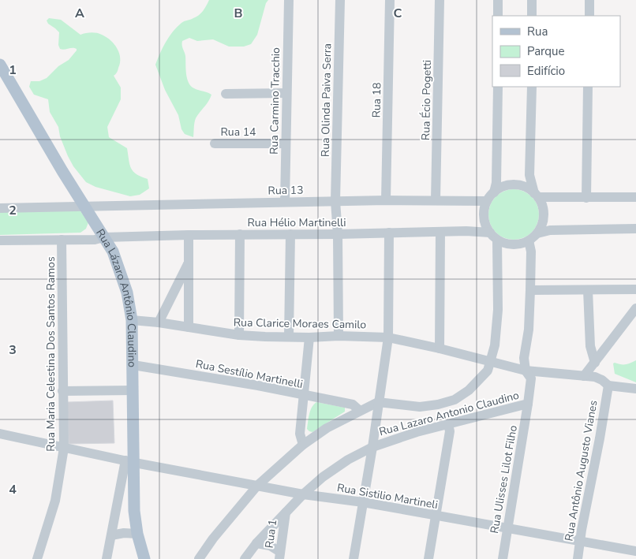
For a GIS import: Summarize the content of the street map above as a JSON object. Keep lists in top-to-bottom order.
{
  "streets": {
    "main road": ["Rua Lázaro Antônio Claudino"],
    "street": [
      "Rua Olinda Paiva Serra",
      "Rua 18",
      "Rua Écio Pogetti",
      "Rua Carmino Tracchio",
      "Rua 14",
      "Rua 13",
      "Rua Hélio Martinelli",
      "Rua Clarice Moraes Camilo",
      "Rua Maria Celestina Dos Santos Ramos",
      "Rua Sestílio Martinelli",
      "Rua Lazaro Antonio Claudino",
      "Rua Antônio Augusto Vianes",
      "Rua Ulisses Lilot Filho",
      "Rua Sistilio Martineli",
      "Rua 1"
    ]
  },
  "crossings": [
    ["Rua Olinda Paiva Serra", "Rua 13"],
    ["Rua Olinda Paiva Serra", "Rua Hélio Martinelli"],
    ["Rua Olinda Paiva Serra", "Rua Clarice Moraes Camilo"],
    ["Rua 18", "Rua 13"],
    ["Rua Écio Pogetti", "Rua 13"],
    ["Rua Carmino Tracchio", "Rua 14"],
    ["Rua Carmino Tracchio", "Rua 13"],
    ["Rua 13", "Rua Hélio Martinelli"],
    ["Rua 13", "Rua Lázaro Antônio Claudino"],
    ["Rua 13", "Rua Lazaro Antonio Claudino"],
    ["Rua Hélio Martinelli", "Rua Lázaro Antônio Claudino"],
    ["Rua Hélio Martinelli", "Rua Lazaro Antonio Claudino"],
    ["Rua Lázaro Antônio Claudino", "Rua Clarice Moraes Camilo"],
    ["Rua Lázaro Antônio Claudino", "Rua Sestílio Martinelli"],
    ["Rua Lázaro Antônio Claudino", "Rua Sistilio Martineli"],
    ["Rua Clarice Moraes Camilo", "Rua Lazaro Antonio Claudino"],
    ["Rua Clarice Moraes Camilo", "Rua Antônio Augusto Vianes"],
    ["Rua Maria Celestina Dos Santos Ramos", "Rua Sistilio Martineli"],
    ["Rua Lazaro Antonio Claudino", "Rua Ulisses Lilot Filho"],
    ["Rua Lazaro Antonio Claudino", "Rua Sistilio Martineli"],
    ["Rua Lazaro Antonio Claudino", "Rua 1"],
    ["Rua Antônio Augusto Vianes", "Rua Sistilio Martineli"],
    ["Rua Ulisses Lilot Filho", "Rua Sistilio Martineli"]
  ],
  "legend": ["Rua", "Parque", "Edifício"],
  "grid": {
    "columns": ["A", "B", "C"],
    "rows": [
      "1",
      "2",
      "3",
      "4"
    ]
  }
}
